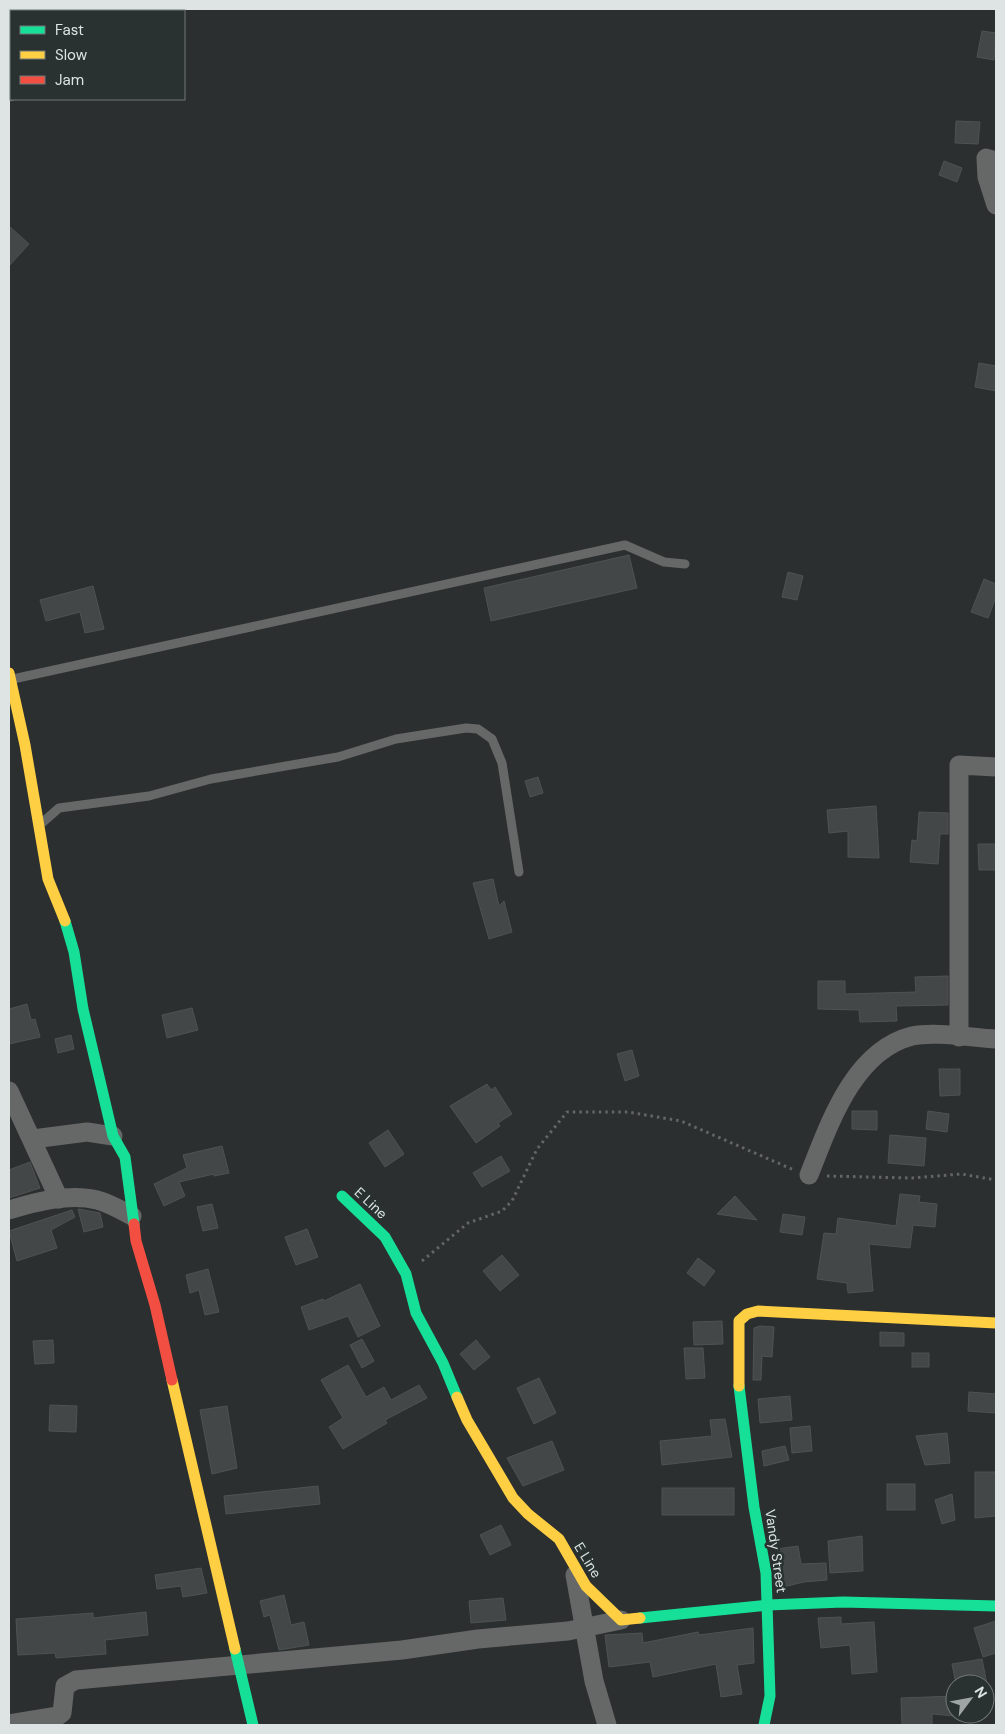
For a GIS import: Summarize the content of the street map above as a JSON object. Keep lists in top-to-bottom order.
{
  "streets": {
    "street": ["E Line", "Vandy Street"]
  },
  "legend": ["Fast", "Slow", "Jam"],
  "north": "top right"
}
